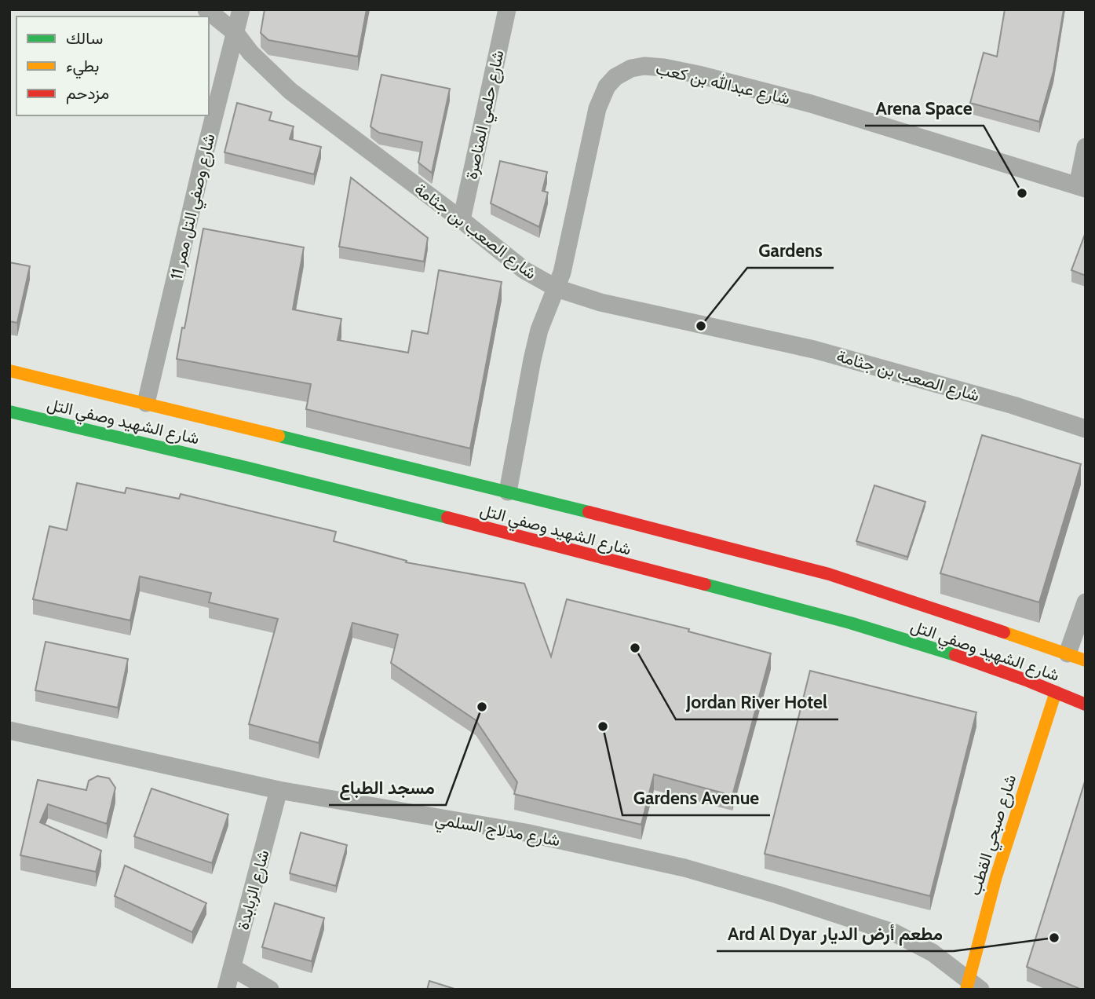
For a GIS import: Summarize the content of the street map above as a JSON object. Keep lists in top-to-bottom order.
{
  "streets": {
    "main road": ["شارع الشهيد وصفي التل", "شارع صبحي القطب"],
    "street": [
      "شارع عبدالله بن كعب",
      "شارع حلمي المناصرة",
      "شارع وصفي التل ممر 11",
      "شارع الصعب بن جثامة",
      "شارع مدلاج السلمي",
      "شارع الزبابدة"
    ]
  },
  "crossings": [
    ["شارع عبدالله بن كعب", "شارع الصعب بن جثامة"],
    ["شارع عبدالله بن كعب", "شارع الشهيد وصفي التل"],
    ["شارع حلمي المناصرة", "شارع الصعب بن جثامة"],
    ["شارع وصفي التل ممر 11", "شارع الصعب بن جثامة"],
    ["شارع وصفي التل ممر 11", "شارع الشهيد وصفي التل"],
    ["شارع الشهيد وصفي التل", "شارع صبحي القطب"],
    ["شارع مدلاج السلمي", "شارع صبحي القطب"],
    ["شارع مدلاج السلمي", "شارع الزبابدة"]
  ],
  "places": [
    "Arena Space",
    "Gardens",
    "Jordan River Hotel",
    "مسجد الطباع",
    "Gardens Avenue",
    "Ard Al Dyar مطعم أرض الديار"
  ],
  "legend": ["سالك", "بطيء", "مزدحم"]
}
